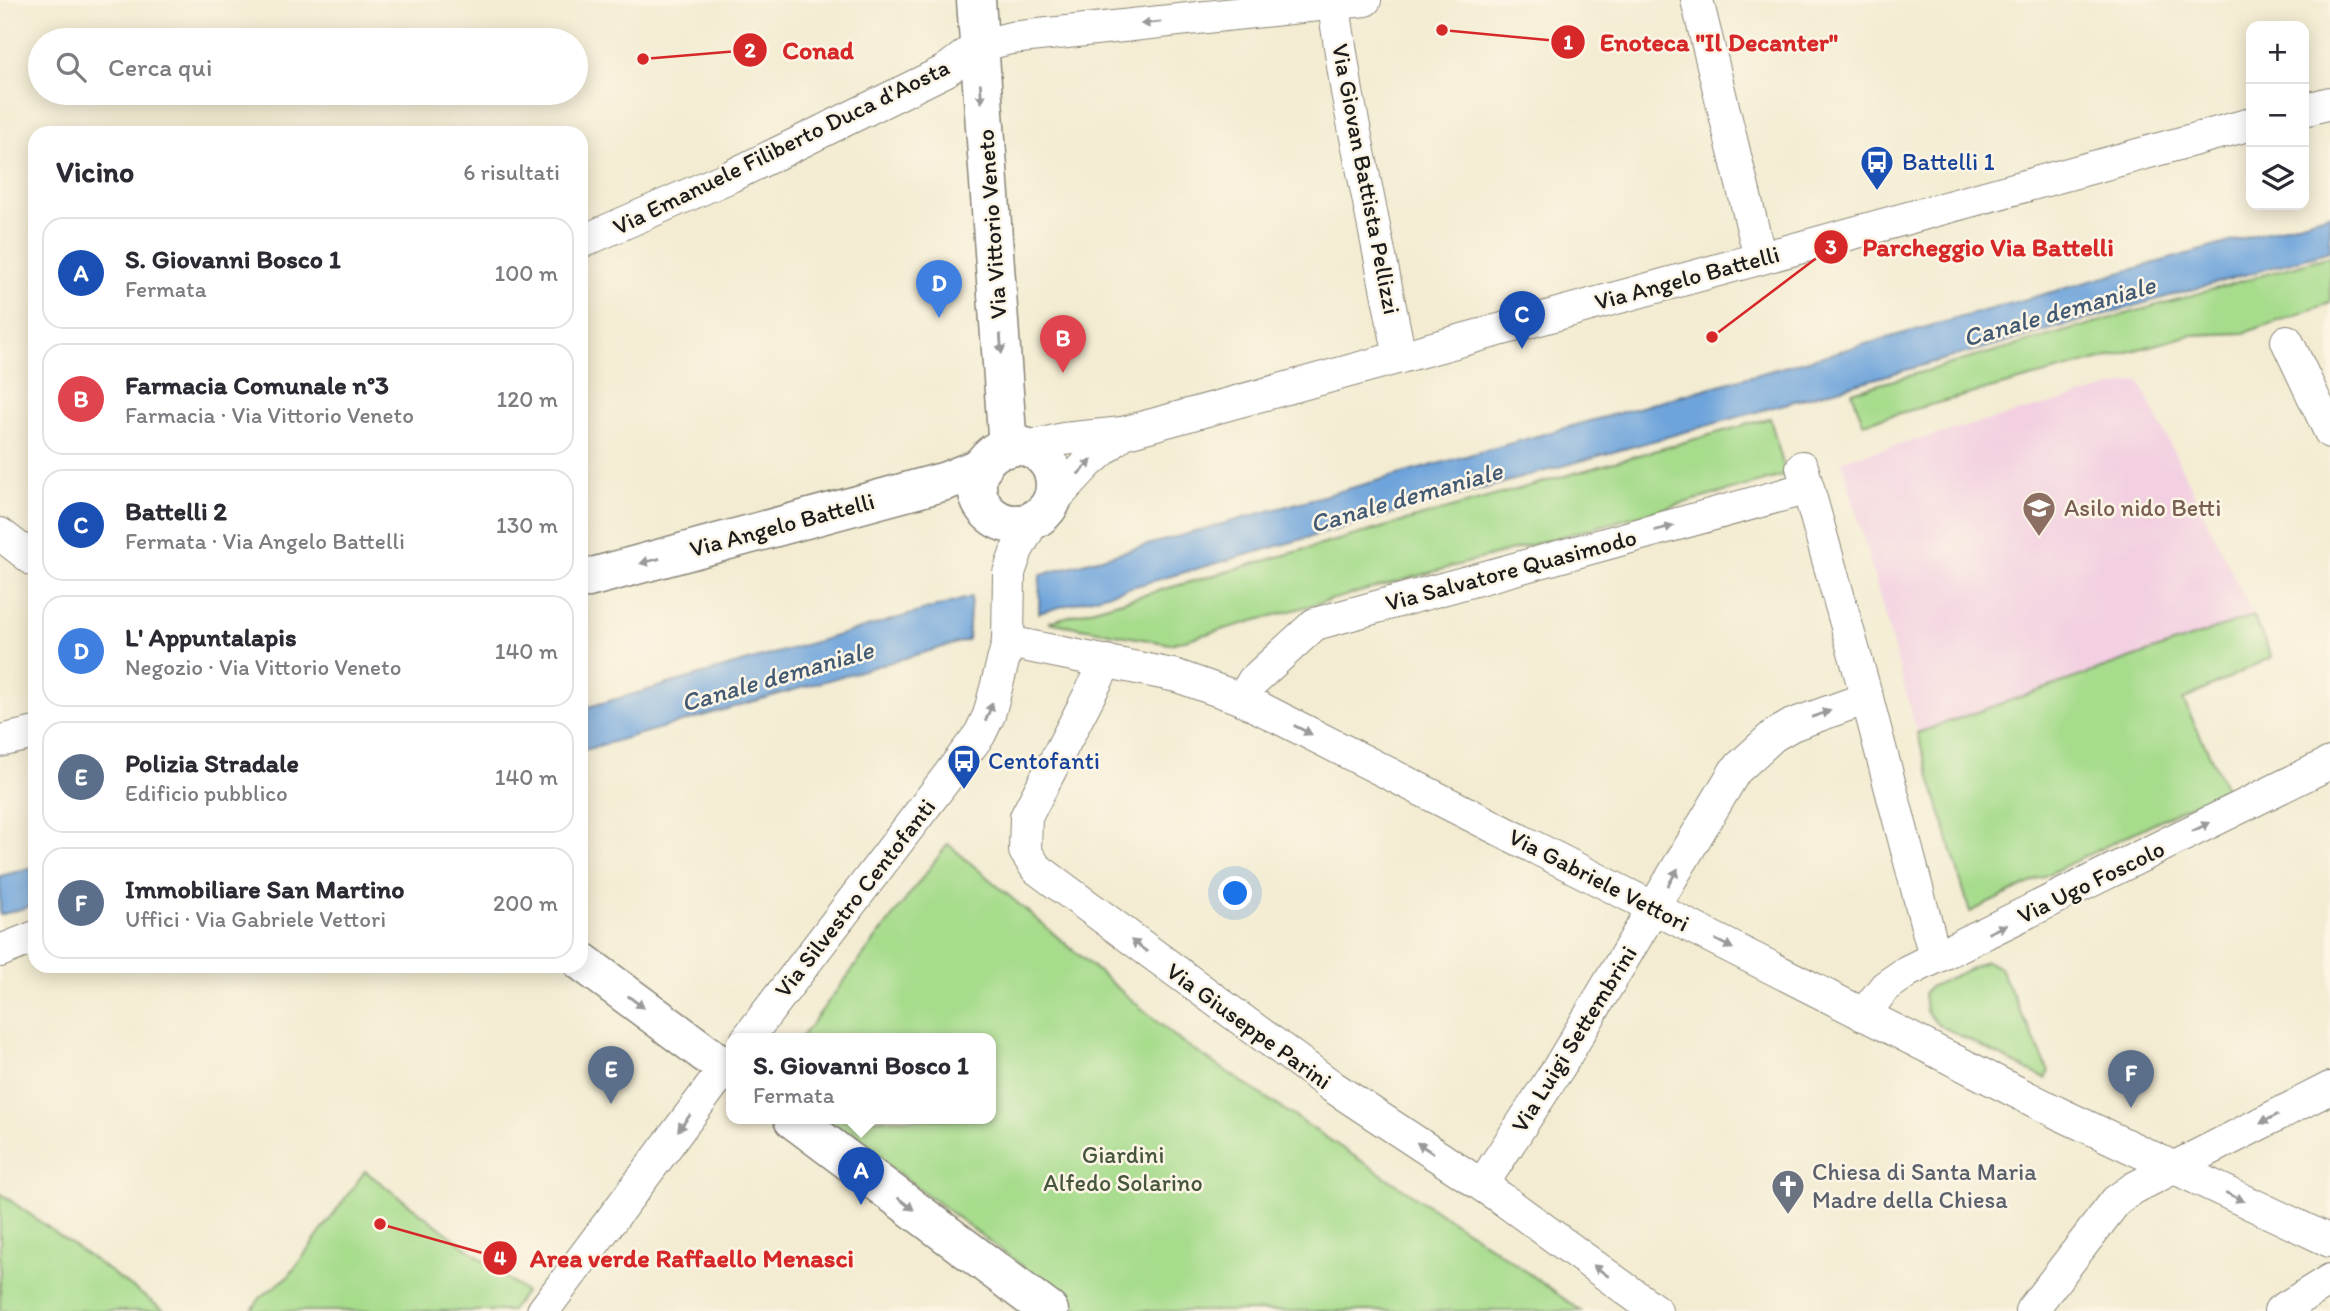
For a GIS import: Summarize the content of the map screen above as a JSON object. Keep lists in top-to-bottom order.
{
  "streets": {
    "main road": ["Via Vittorio Veneto", "Via Angelo Battelli"],
    "street": [
      "Via Emanuele Filiberto Duca d'Aosta",
      "Via Giovan Battista Pellizzi",
      "Via Salvatore Quasimodo",
      "Via Gabriele Vettori",
      "Via Ugo Foscolo",
      "Via Silvestro Centofanti",
      "Via Giuseppe Parini",
      "Via Luigi Settembrini"
    ]
  },
  "crossings": [
    ["Via Emanuele Filiberto Duca d'Aosta", "Via Vittorio Veneto"],
    ["Via Giovan Battista Pellizzi", "Via Angelo Battelli"],
    ["Via Vittorio Veneto", "Via Angelo Battelli"],
    ["Via Vittorio Veneto", "Via Silvestro Centofanti"],
    ["Via Angelo Battelli", "Via Silvestro Centofanti"],
    ["Via Salvatore Quasimodo", "Via Gabriele Vettori"],
    ["Via Salvatore Quasimodo", "Via Ugo Foscolo"],
    ["Via Salvatore Quasimodo", "Via Luigi Settembrini"],
    ["Via Gabriele Vettori", "Via Ugo Foscolo"],
    ["Via Gabriele Vettori", "Via Silvestro Centofanti"],
    ["Via Gabriele Vettori", "Via Giuseppe Parini"],
    ["Via Gabriele Vettori", "Via Luigi Settembrini"],
    ["Via Giuseppe Parini", "Via Luigi Settembrini"]
  ],
  "one_way": [
    "Via Vittorio Veneto",
    "Via Gabriele Vettori",
    "Via Ugo Foscolo",
    "Via Giuseppe Parini",
    "Via Luigi Settembrini"
  ],
  "water": ["Canale demaniale"],
  "parks": ["Giardini Alfedo Solarino"],
  "places": {
    "other": [
      "Enoteca \"Il Decanter\"",
      "Conad",
      "Parcheggio Via Battelli",
      "Area verde Raffaello Menasci"
    ],
    "bus stop": ["Battelli 1", "Centofanti"],
    "school or university": ["Asilo nido Betti"],
    "church": ["Chiesa di Santa Maria Madre della Chiesa"]
  },
  "page": {
    "map_buttons": ["+", "−"],
    "search": "Cerca qui",
    "heading": ["Vicino", "6 risultati"],
    "list": [
      {
        "mark": "A",
        "name": "S. Giovanni Bosco 1",
        "note": "Fermata",
        "value": "100 m"
      },
      {
        "mark": "B",
        "name": "Farmacia Comunale n°3",
        "note": "Farmacia · Via Vittorio Veneto",
        "value": "120 m"
      },
      {
        "mark": "C",
        "name": "Battelli 2",
        "note": "Fermata · Via Angelo Battelli",
        "value": "130 m"
      },
      {
        "mark": "D",
        "name": "L' Appuntalapis",
        "note": "Negozio · Via Vittorio Veneto",
        "value": "140 m"
      },
      {
        "mark": "E",
        "name": "Polizia Stradale",
        "note": "Edificio pubblico",
        "value": "140 m"
      },
      {
        "mark": "F",
        "name": "Immobiliare San Martino",
        "note": "Uffici · Via Gabriele Vettori",
        "value": "200 m"
      }
    ],
    "pins": [
      "D",
      "C",
      "B",
      "E",
      "F",
      "A"
    ],
    "popup": ["S. Giovanni Bosco 1", "Fermata"]
  }
}
